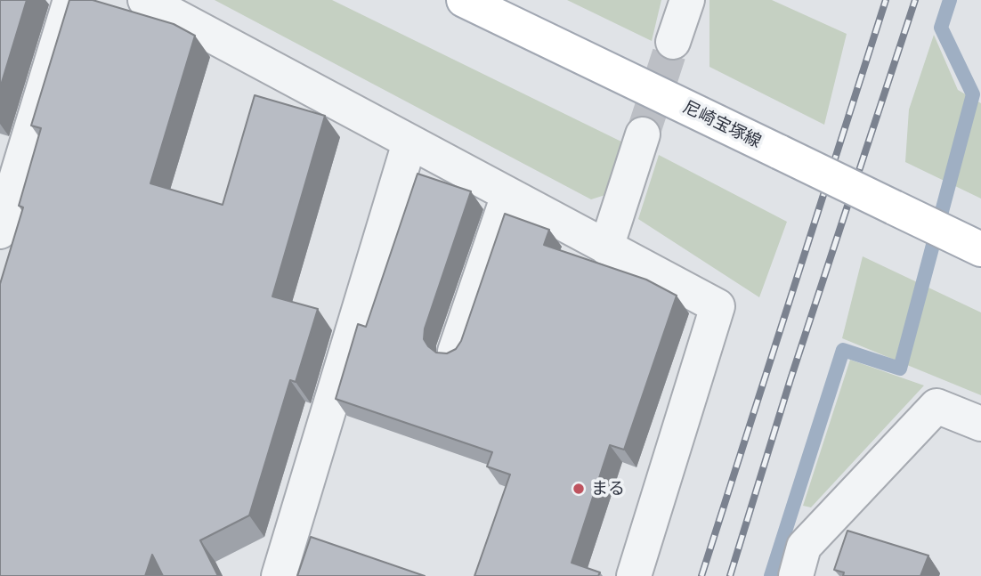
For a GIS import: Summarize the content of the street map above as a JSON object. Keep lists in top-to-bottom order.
{
  "streets": {
    "main road": ["尼崎宝塚線"]
  },
  "places": ["まる"]
}
